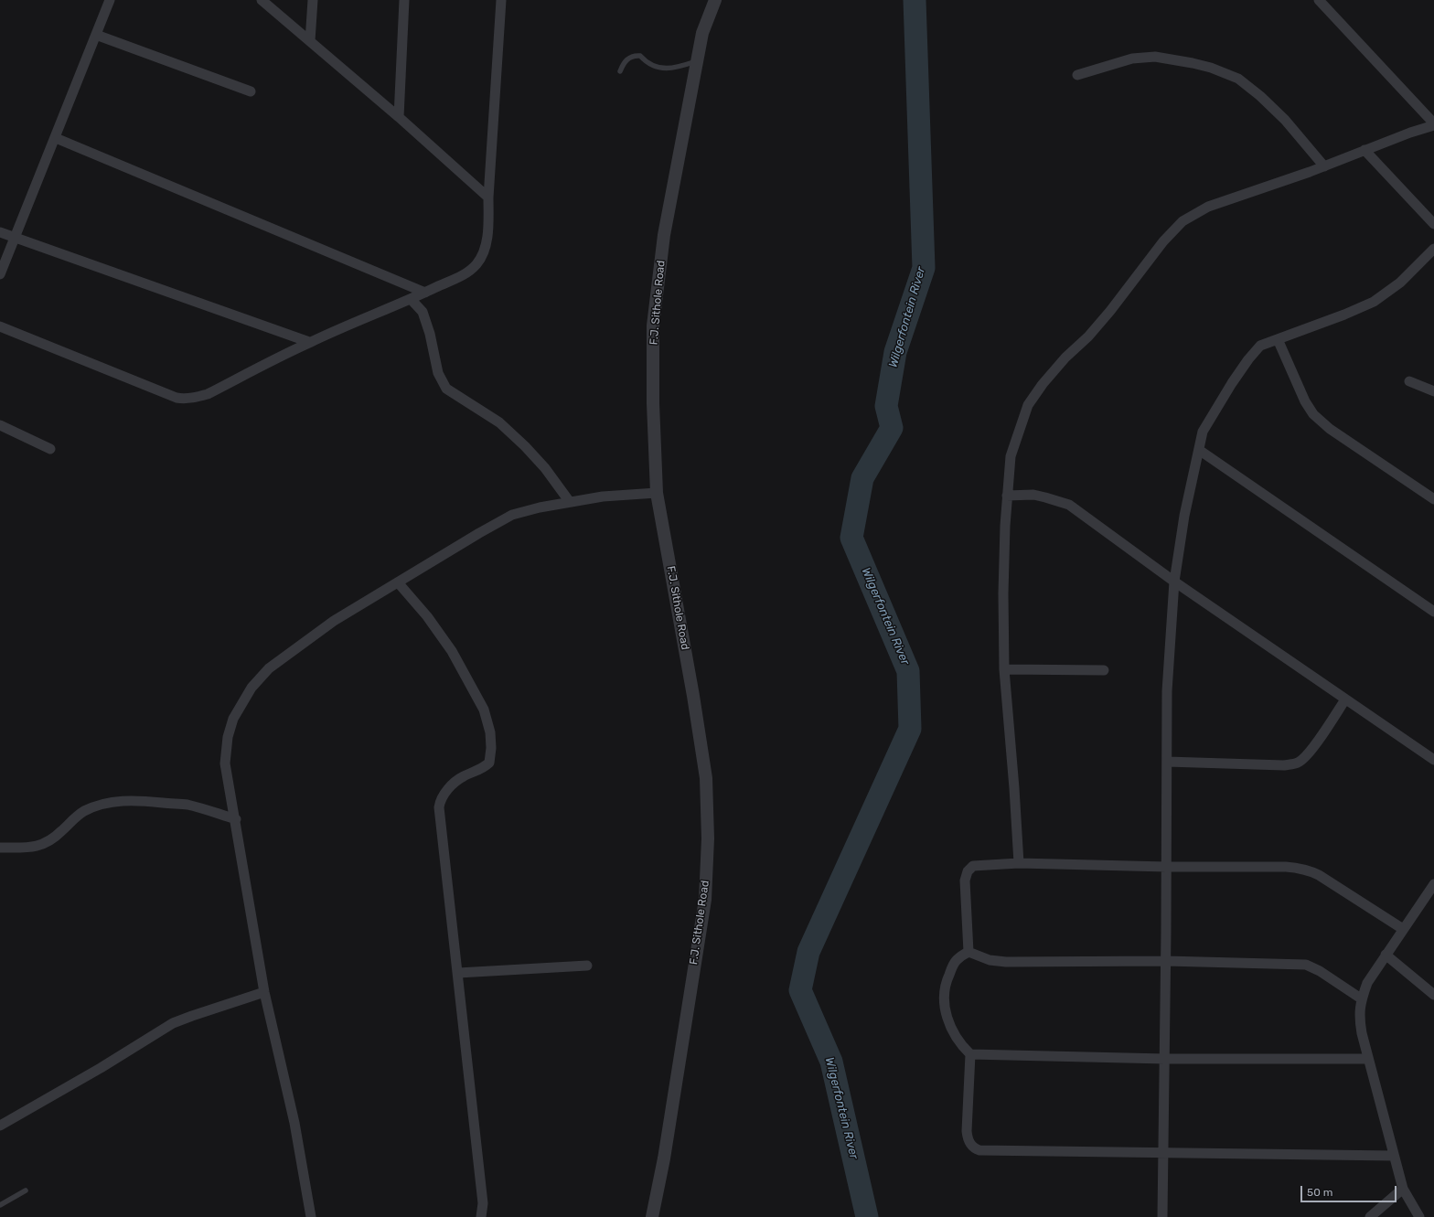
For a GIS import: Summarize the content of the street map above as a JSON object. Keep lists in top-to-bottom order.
{
  "streets": {
    "street": ["F.J. Sithole Road"]
  },
  "water": ["Wilgerfontein River"],
  "scale_bar": "50 m"
}
